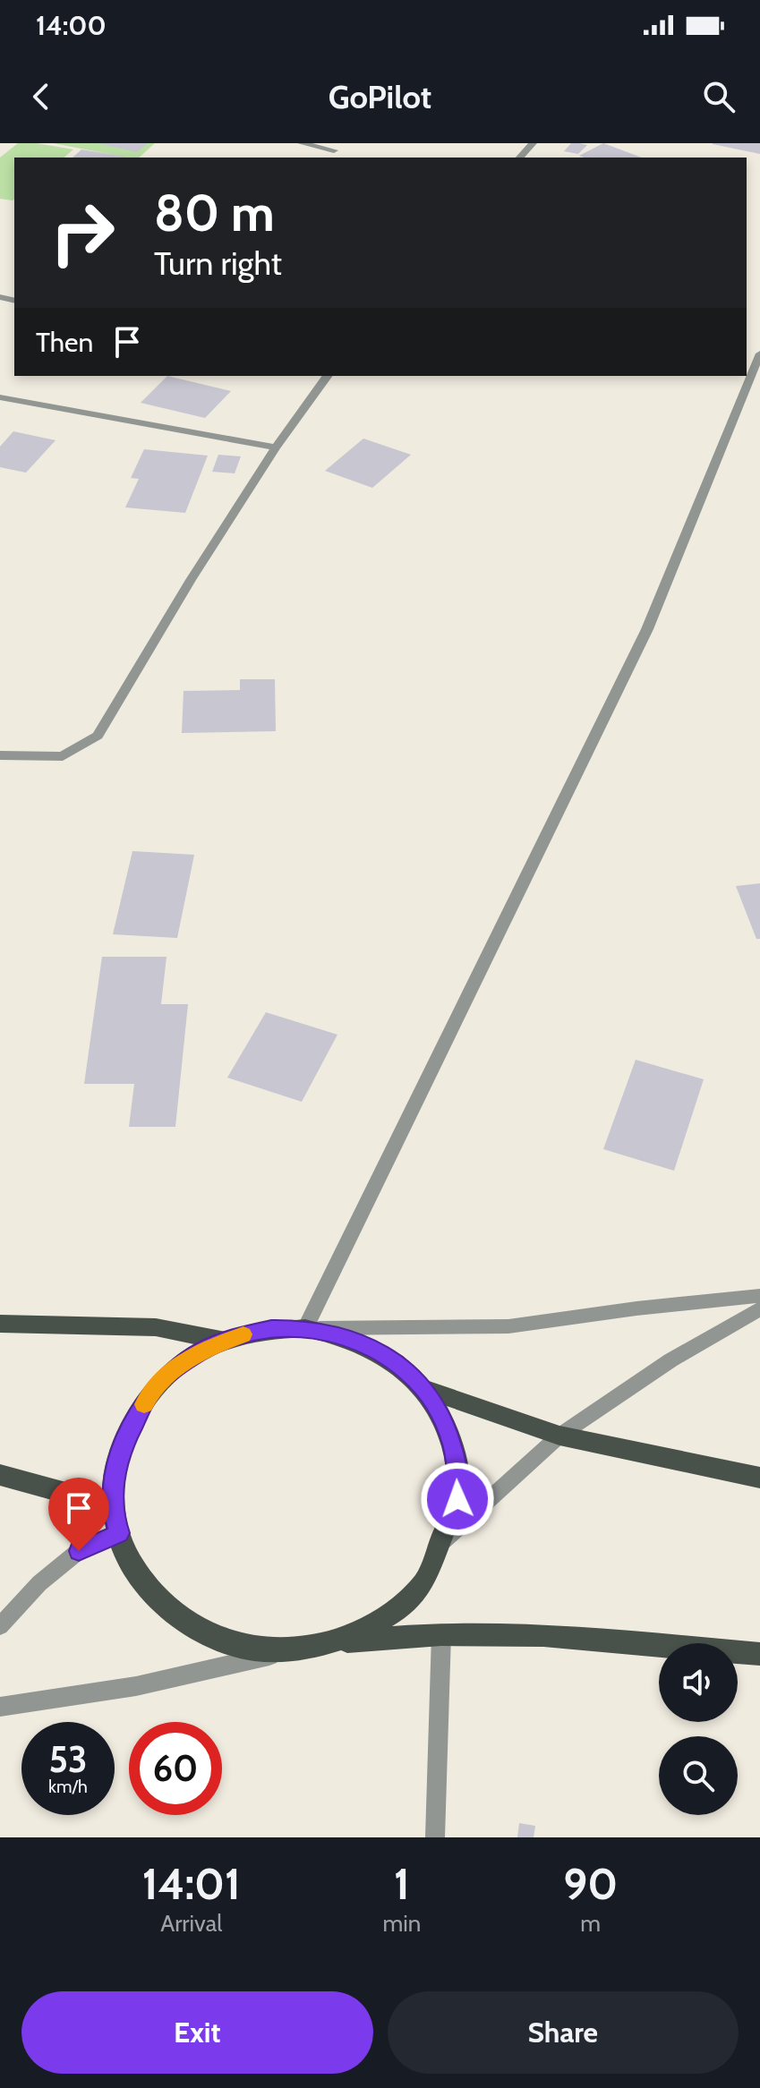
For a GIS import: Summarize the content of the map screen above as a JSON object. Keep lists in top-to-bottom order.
{
  "page": {
    "status": "14:00",
    "header": "GoPilot",
    "turn": ["80 m", "Turn right"],
    "then": "Then",
    "speed": "53 km/h",
    "limit": "60",
    "eta": [
      "14:01",
      "Arrival",
      "1",
      "min",
      "90",
      "m"
    ],
    "buttons": ["Exit", "Share"]
  }
}
